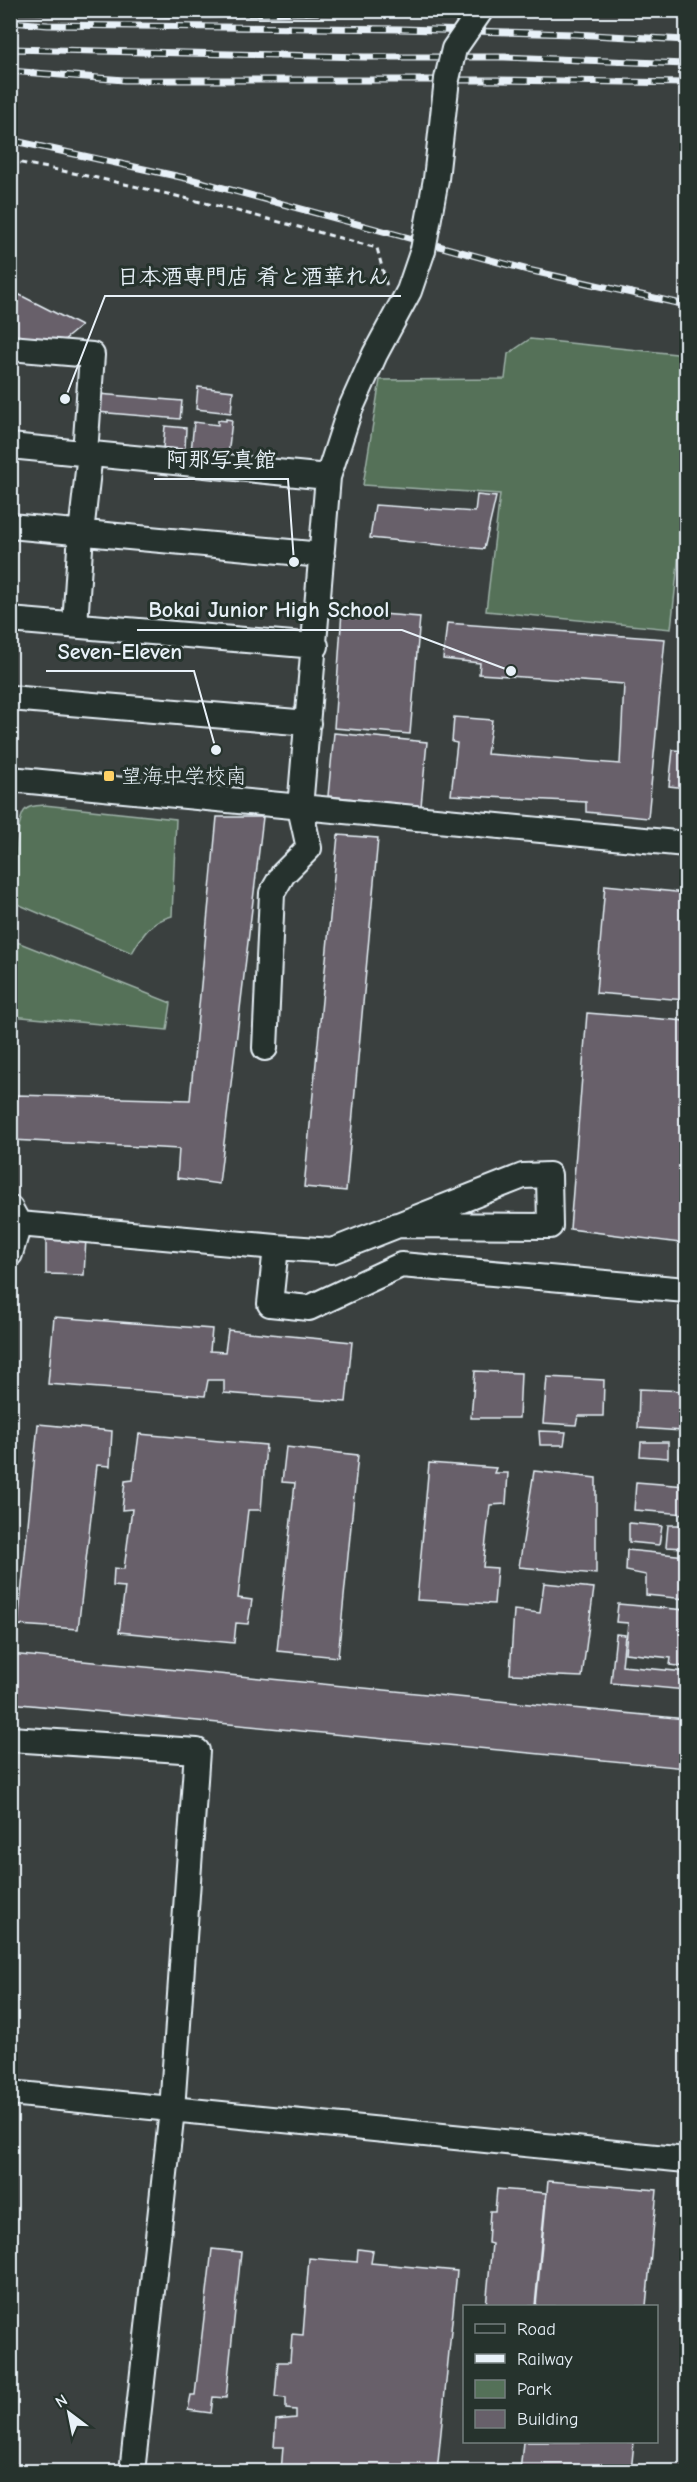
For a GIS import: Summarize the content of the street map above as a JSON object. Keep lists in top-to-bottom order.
{
  "places": {
    "other": [
      "日本酒専門店 肴と酒華れん",
      "阿那写真館",
      "Bokai Junior High School",
      "Seven-Eleven"
    ],
    "transit": ["望海中学校南"]
  },
  "legend": [
    "Road",
    "Railway",
    "Park",
    "Building"
  ],
  "north": "top left"
}
